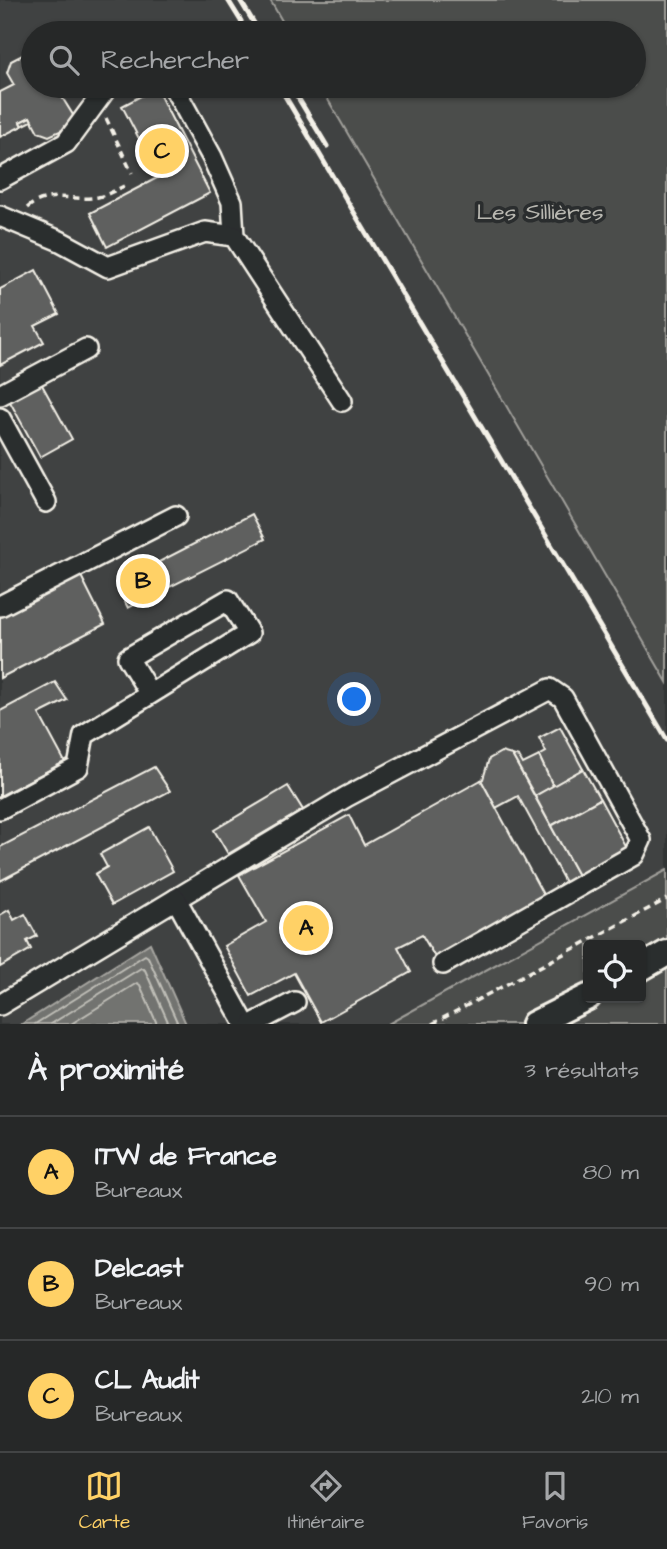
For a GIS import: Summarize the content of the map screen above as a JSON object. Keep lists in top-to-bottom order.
{
  "parks": ["Les Sillières"],
  "page": {
    "search": "Rechercher",
    "pins": ["C", "B", "A"],
    "heading": ["À proximité", "3 résultats"],
    "list": [
      {
        "mark": "A",
        "name": "ITW de France",
        "note": "Bureaux",
        "value": "80 m"
      },
      {
        "mark": "B",
        "name": "Delcast",
        "note": "Bureaux",
        "value": "90 m"
      },
      {
        "mark": "C",
        "name": "CL Audit",
        "note": "Bureaux",
        "value": "210 m"
      }
    ],
    "nav": ["Carte", "Itinéraire", "Favoris"]
  }
}
